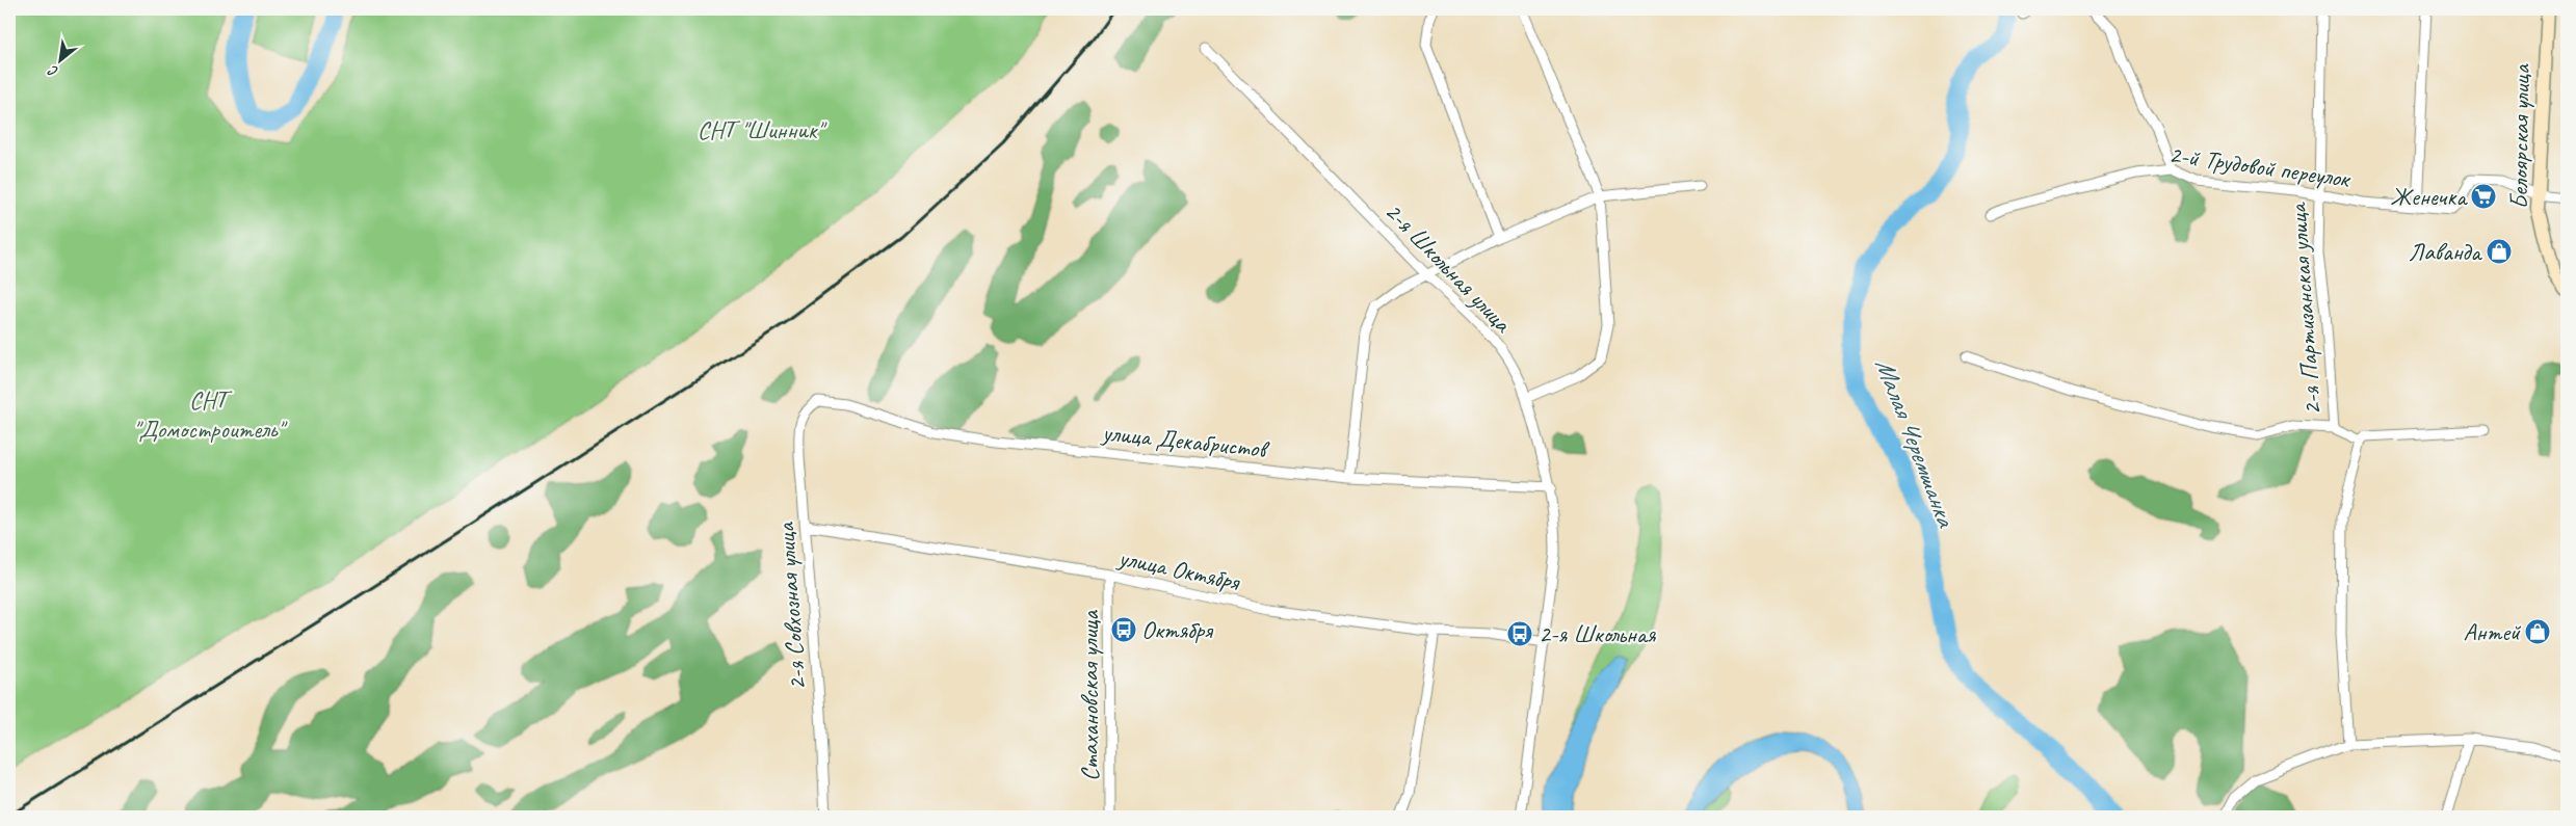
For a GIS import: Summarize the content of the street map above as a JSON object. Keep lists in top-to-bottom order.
{
  "streets": {
    "street": [
      "Белоярская улица",
      "2-й Трудовой переулок",
      "2-я Школьная улица",
      "2-я Партизанская улица",
      "улица Декабристов",
      "улица Октября",
      "2-я Совхозная улица",
      "Стахановская улица"
    ]
  },
  "crossings": [
    ["Белоярская улица", "2-й Трудовой переулок"],
    ["2-й Трудовой переулок", "2-я Партизанская улица"],
    ["2-я Школьная улица", "улица Декабристов"],
    ["2-я Школьная улица", "улица Октября"],
    ["улица Декабристов", "2-я Совхозная улица"],
    ["улица Октября", "2-я Совхозная улица"],
    ["улица Октября", "Стахановская улица"]
  ],
  "water": ["Малая Черемшанка"],
  "parks": ["СНТ \"Шинник\"", "СНТ \"Домостроитель\""],
  "places": {
    "supermarket": ["Женечка"],
    "shop": ["Лаванда", "Антей"],
    "bus stop": ["Октября", "2-я Школьная"]
  },
  "north": "bottom left"
}
